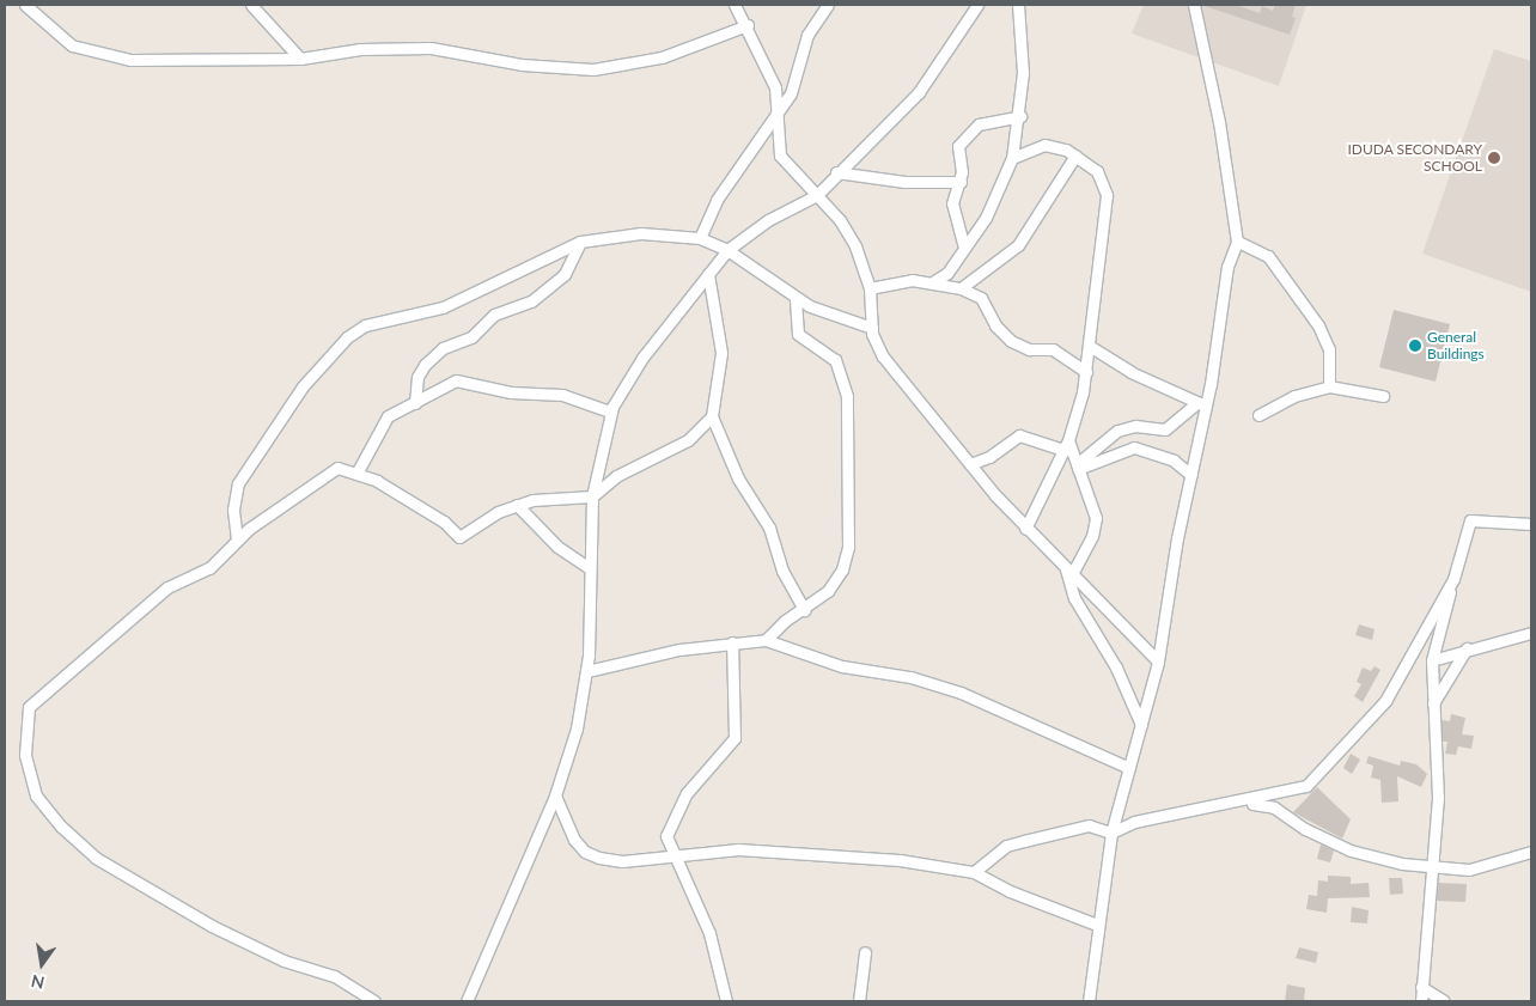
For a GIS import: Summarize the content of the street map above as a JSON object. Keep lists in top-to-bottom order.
{
  "places": ["IDUDA SECONDARY SCHOOL", "General Buildings"],
  "north": "bottom"
}
